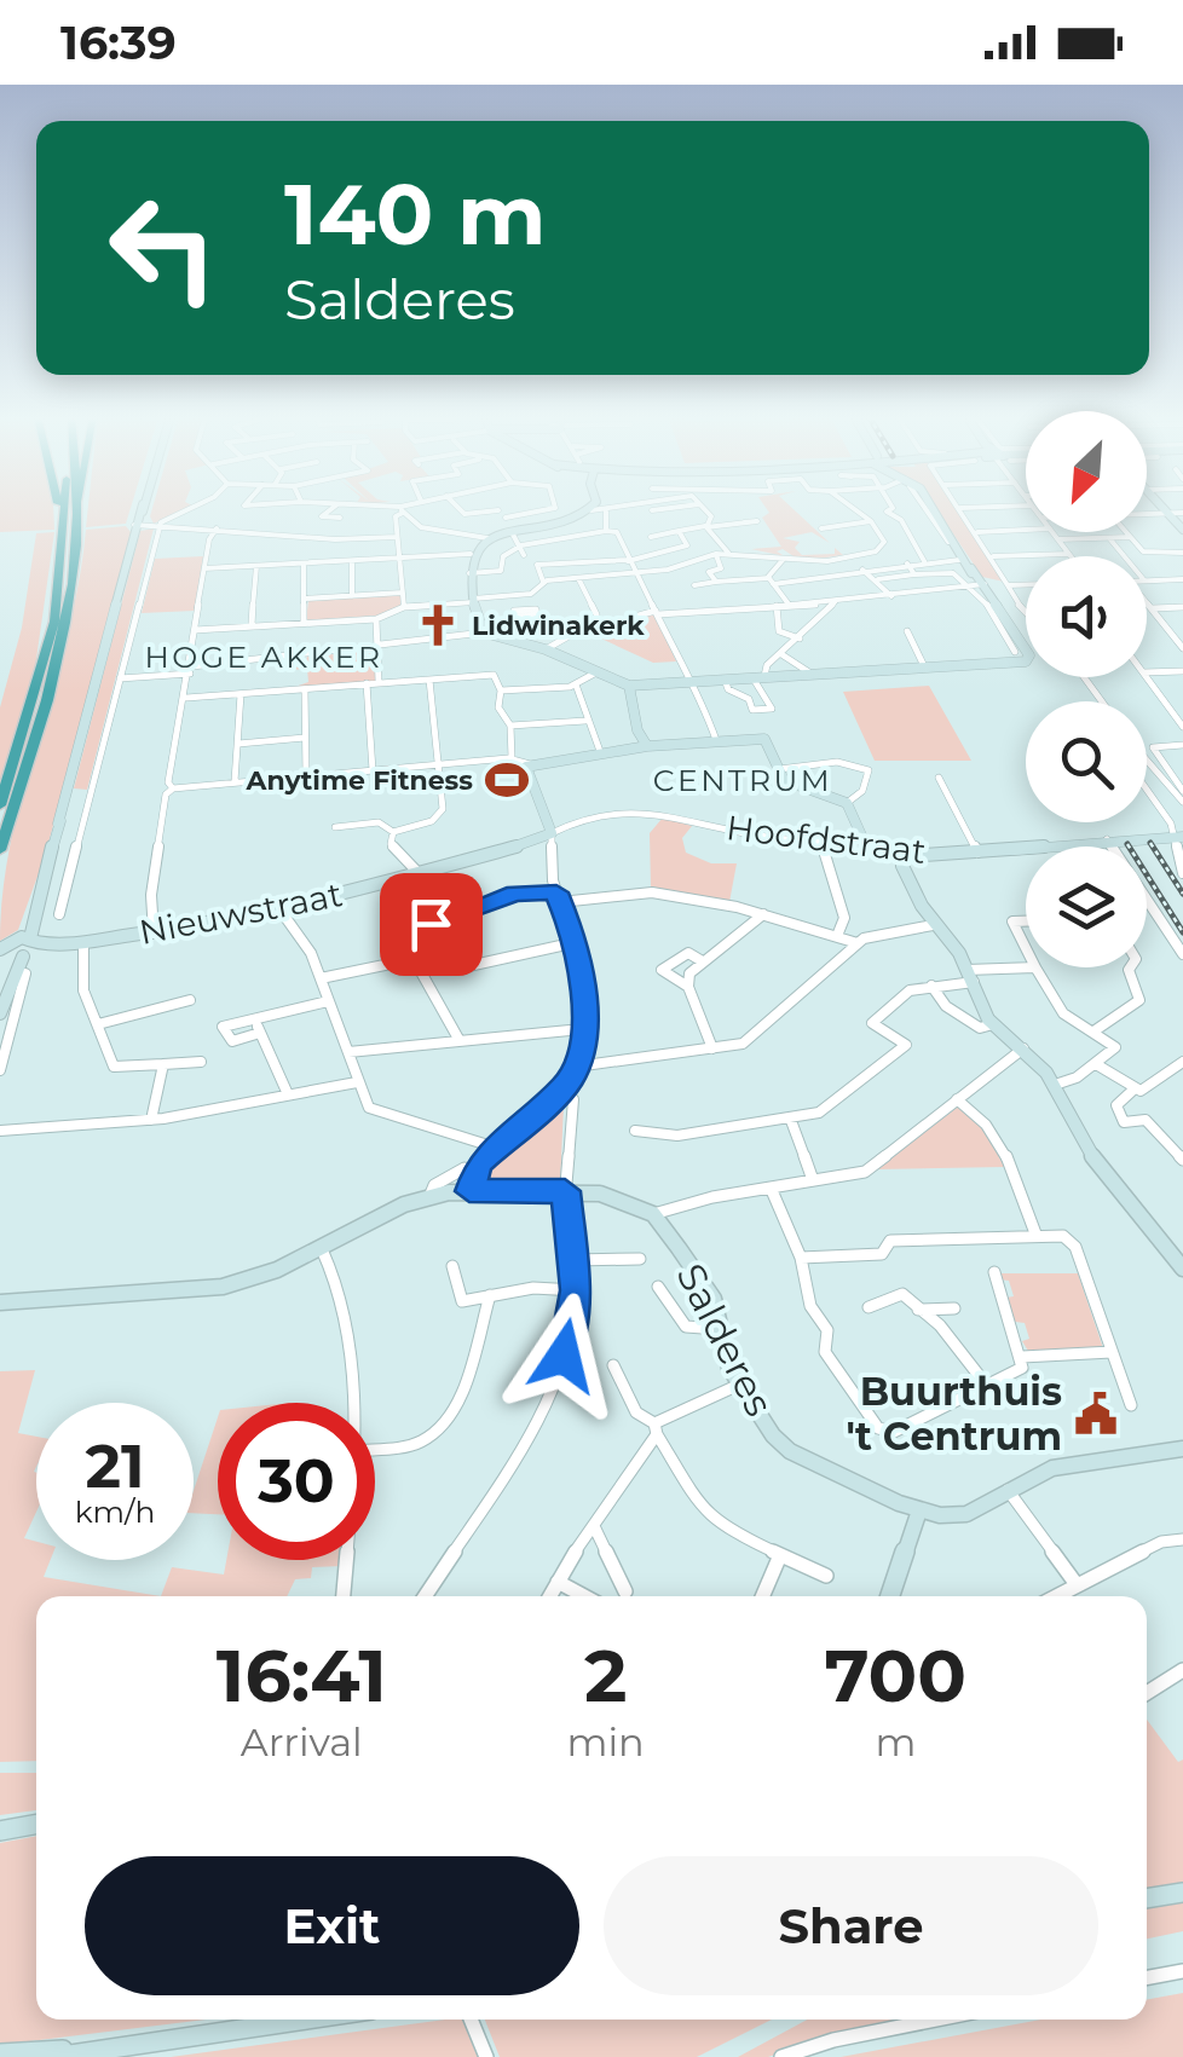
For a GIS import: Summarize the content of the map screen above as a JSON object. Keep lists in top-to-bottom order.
{
  "streets": {
    "street": ["Hoofdstraat", "Nieuwstraat", "Salderes"]
  },
  "crossings": [
    ["Hoofdstraat", "Nieuwstraat"]
  ],
  "districts": ["HOGE AKKER", "CENTRUM"],
  "places": {
    "church": ["Lidwinakerk"],
    "sports": ["Anytime Fitness"],
    "public building": ["Buurthuis 't Centrum"]
  },
  "north": "bottom left",
  "page": {
    "status": "16:39",
    "turn": ["140 m", "Salderes"],
    "speed": "21 km/h",
    "limit": "30",
    "eta": [
      "16:41",
      "Arrival",
      "2",
      "min",
      "700",
      "m"
    ],
    "buttons": ["Exit", "Share"]
  }
}
